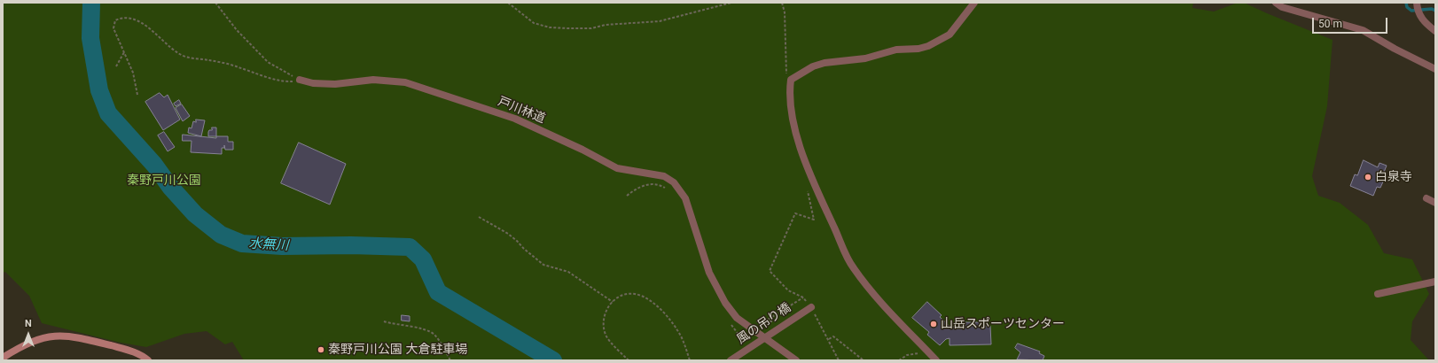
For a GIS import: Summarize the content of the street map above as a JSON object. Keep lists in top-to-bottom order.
{
  "streets": {
    "street": ["戸川林道", "風の吊り橋"]
  },
  "water": ["水無川"],
  "parks": ["秦野戸川公園"],
  "places": ["白泉寺", "山岳スポーツセンター", "秦野戸川公園 大倉駐車場"],
  "scale_bar": "50 m",
  "north": "top"
}
